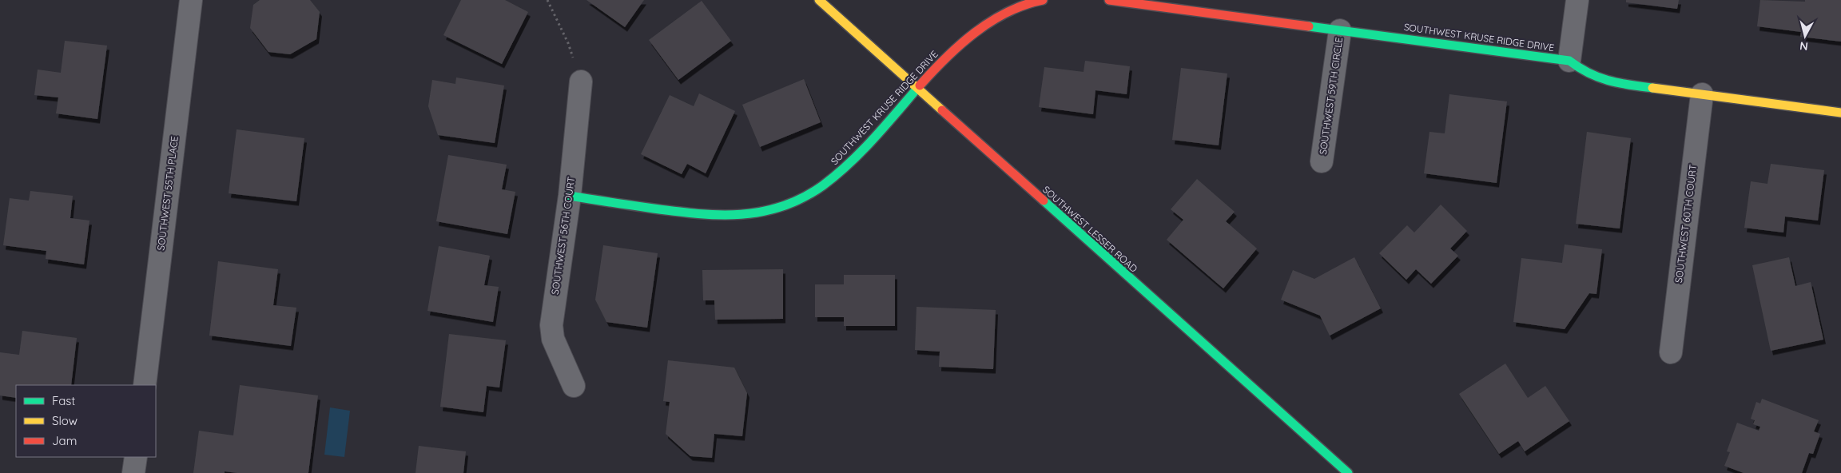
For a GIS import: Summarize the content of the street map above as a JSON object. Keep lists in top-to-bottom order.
{
  "streets": {
    "street": [
      "SOUTHWEST KRUSE RIDGE DRIVE",
      "SOUTHWEST 59TH CIRCLE",
      "SOUTHWEST 55TH PLACE",
      "SOUTHWEST 60TH COURT",
      "SOUTHWEST LESSER ROAD",
      "SOUTHWEST 56TH COURT"
    ]
  },
  "crossings": [
    ["SOUTHWEST KRUSE RIDGE DRIVE", "SOUTHWEST 59TH CIRCLE"],
    ["SOUTHWEST KRUSE RIDGE DRIVE", "SOUTHWEST LESSER ROAD"],
    ["SOUTHWEST KRUSE RIDGE DRIVE", "SOUTHWEST 56TH COURT"]
  ],
  "legend": ["Fast", "Slow", "Jam"],
  "north": "bottom"
}
